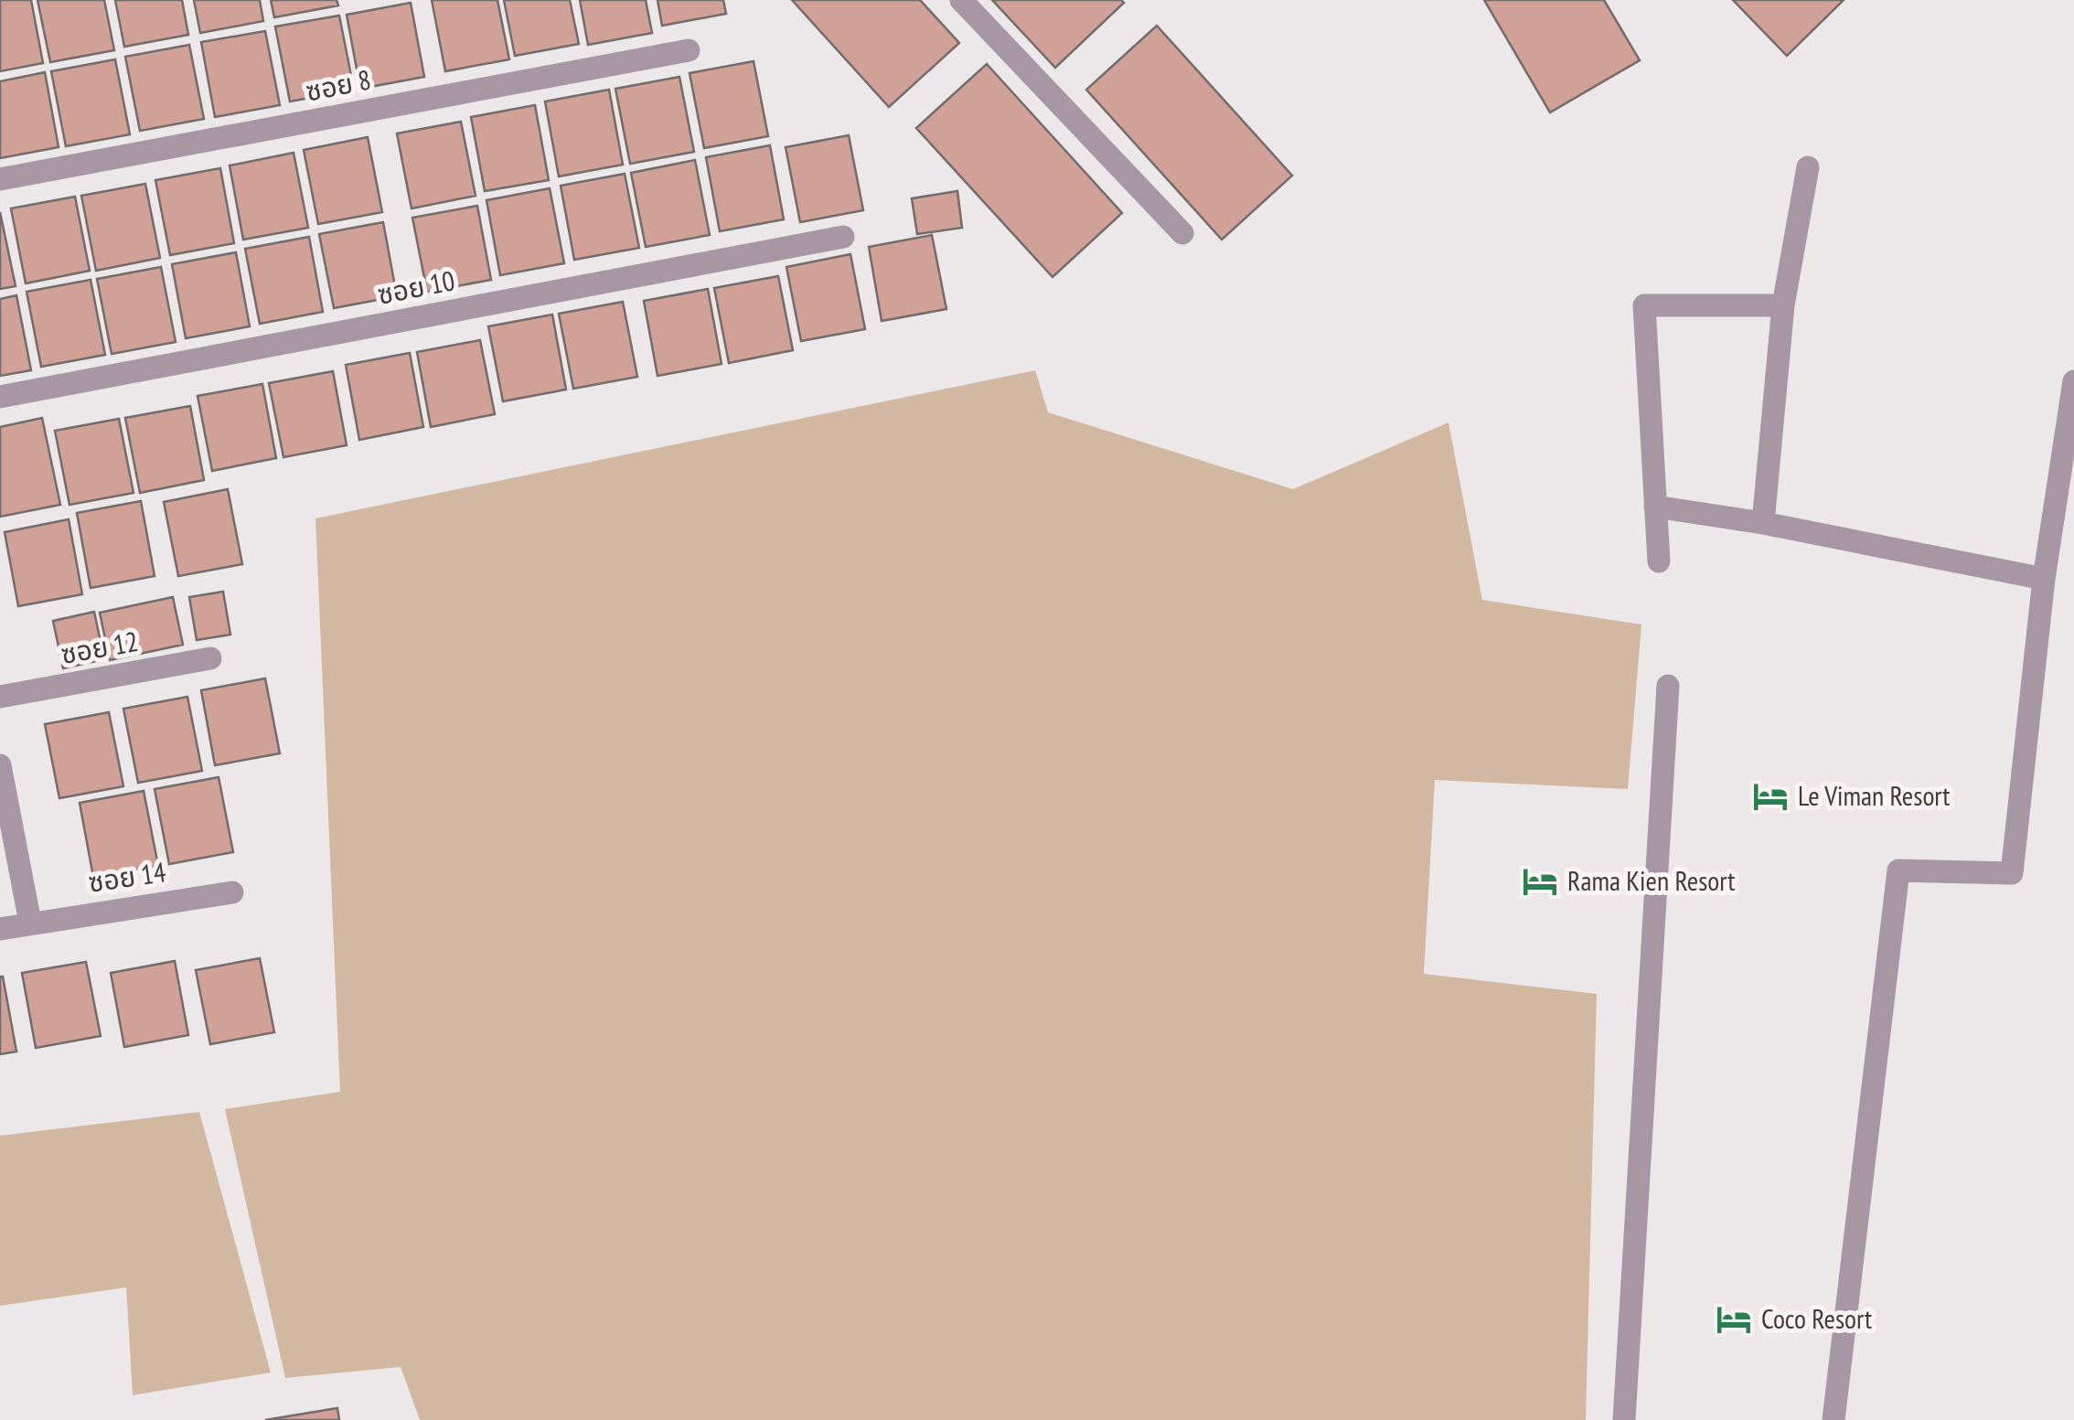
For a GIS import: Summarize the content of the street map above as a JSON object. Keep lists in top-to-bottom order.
{
  "streets": {
    "street": [
      "ซอย 8",
      "ซอย 10",
      "ซอย 12",
      "ซอย 14"
    ]
  },
  "places": {
    "hotel": ["Le Viman Resort", "Rama Kien Resort", "Coco Resort"]
  }
}
